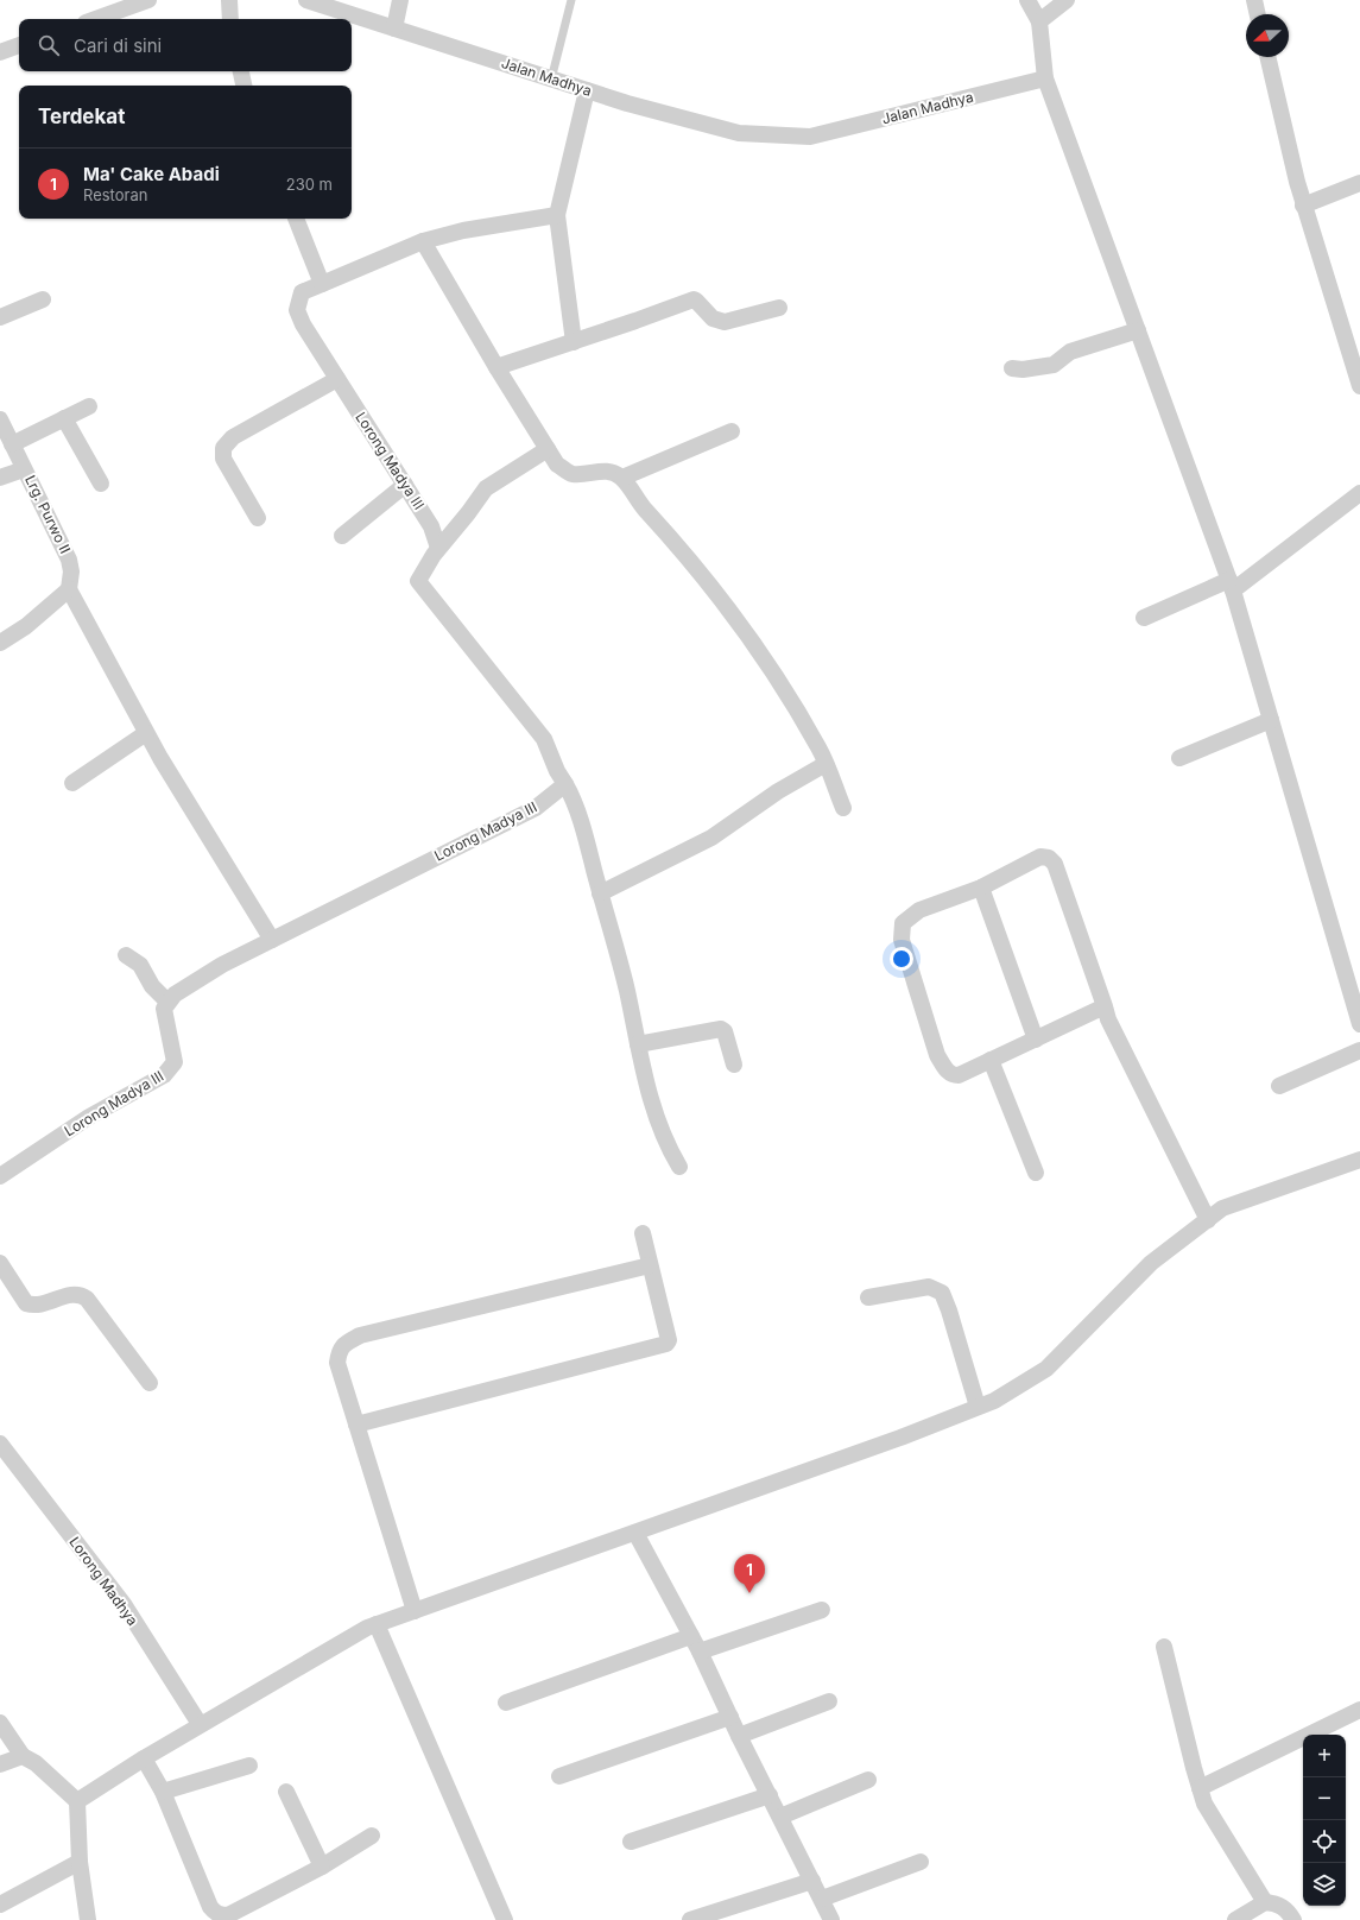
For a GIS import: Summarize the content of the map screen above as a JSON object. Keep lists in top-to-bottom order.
{
  "streets": {
    "street": [
      "Jalan Madhya",
      "Lorong Madya III",
      "Lrg. Purwo II",
      "Lorong Madhya"
    ]
  },
  "north": "left",
  "page": {
    "search": "Cari di sini",
    "heading": "Terdekat",
    "list": [
      {
        "mark": "1",
        "name": "Ma' Cake Abadi",
        "note": "Restoran",
        "value": "230 m"
      }
    ],
    "pins": "1",
    "map_buttons": ["+", "−"]
  }
}
